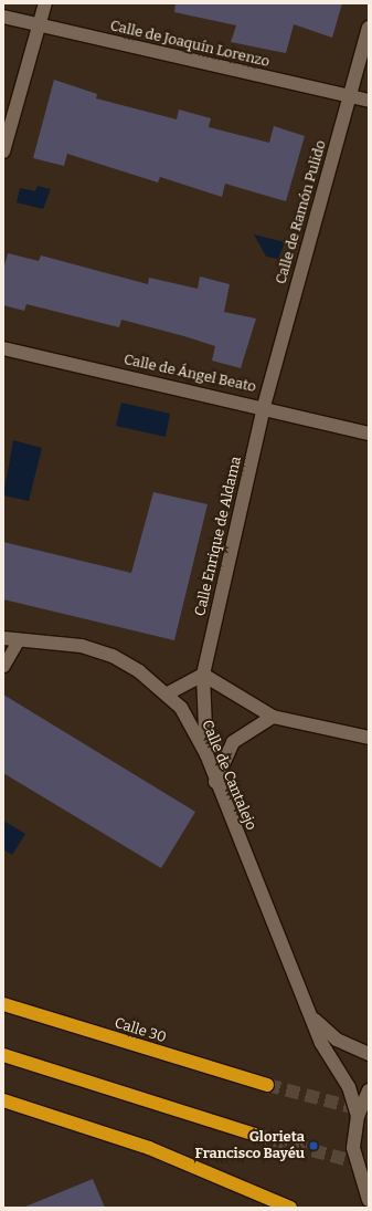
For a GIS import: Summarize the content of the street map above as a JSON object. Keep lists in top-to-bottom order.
{
  "streets": {
    "highway": ["Calle 30"],
    "street": [
      "Calle de Joaquín Lorenzo",
      "Calle de Ramón Pulido",
      "Calle de Ángel Beato",
      "Calle Enrique de Aldama",
      "Calle de Cantalejo"
    ]
  },
  "crossings": [
    ["Calle de Joaquín Lorenzo", "Calle de Ramón Pulido"],
    ["Calle de Ramón Pulido", "Calle de Ángel Beato"],
    ["Calle de Ramón Pulido", "Calle Enrique de Aldama"],
    ["Calle de Ángel Beato", "Calle Enrique de Aldama"],
    ["Calle Enrique de Aldama", "Calle de Cantalejo"]
  ],
  "places": ["Glorieta Francisco Bayéu"]
}
